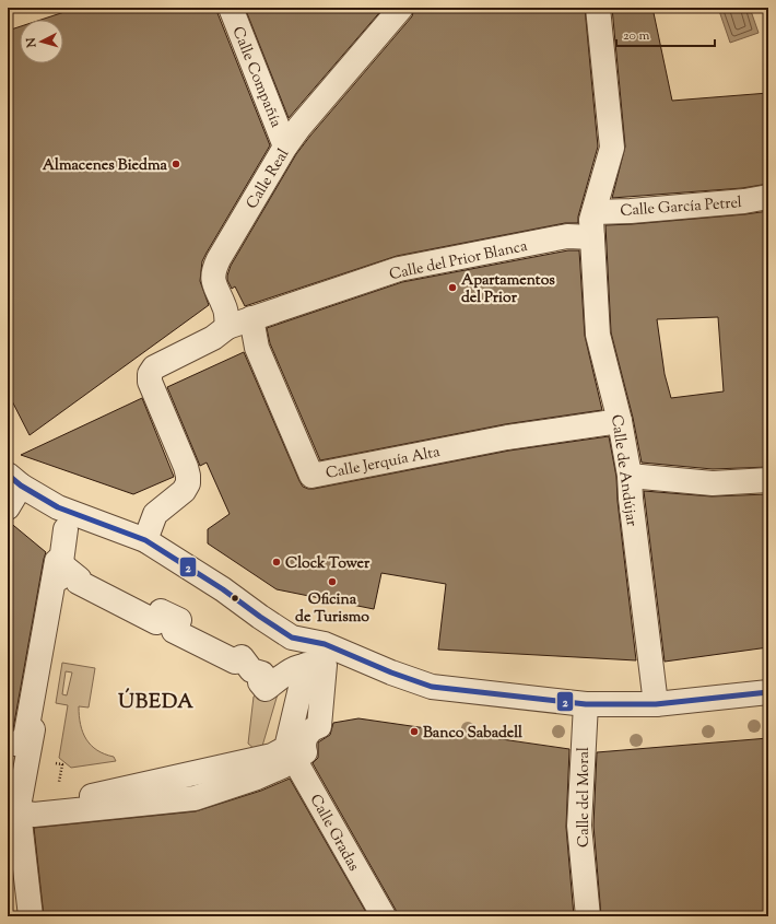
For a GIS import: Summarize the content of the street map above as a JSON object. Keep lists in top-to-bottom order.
{
  "streets": {
    "street": [
      "Calle Compañía",
      "Calle Real",
      "Calle García Petrel",
      "Calle del Prior Blanca",
      "Calle Jerquía Alta",
      "Calle de Andújar",
      "Calle del Moral",
      "Calle Gradas"
    ]
  },
  "crossings": [
    ["Calle Compañía", "Calle Real"],
    ["Calle Real", "Calle del Prior Blanca"],
    ["Calle García Petrel", "Calle de Andújar"],
    ["Calle del Prior Blanca", "Calle Jerquía Alta"],
    ["Calle del Prior Blanca", "Calle de Andújar"],
    ["Calle Jerquía Alta", "Calle de Andújar"]
  ],
  "districts": ["ÚBEDA"],
  "places": [
    "Almacenes Biedma",
    "Apartamentos del Prior",
    "Clock Tower",
    "Oficina de Turismo",
    "Banco Sabadell"
  ],
  "lines": ["transit line 2"],
  "scale_bar": "20 m",
  "north": "left"
}
